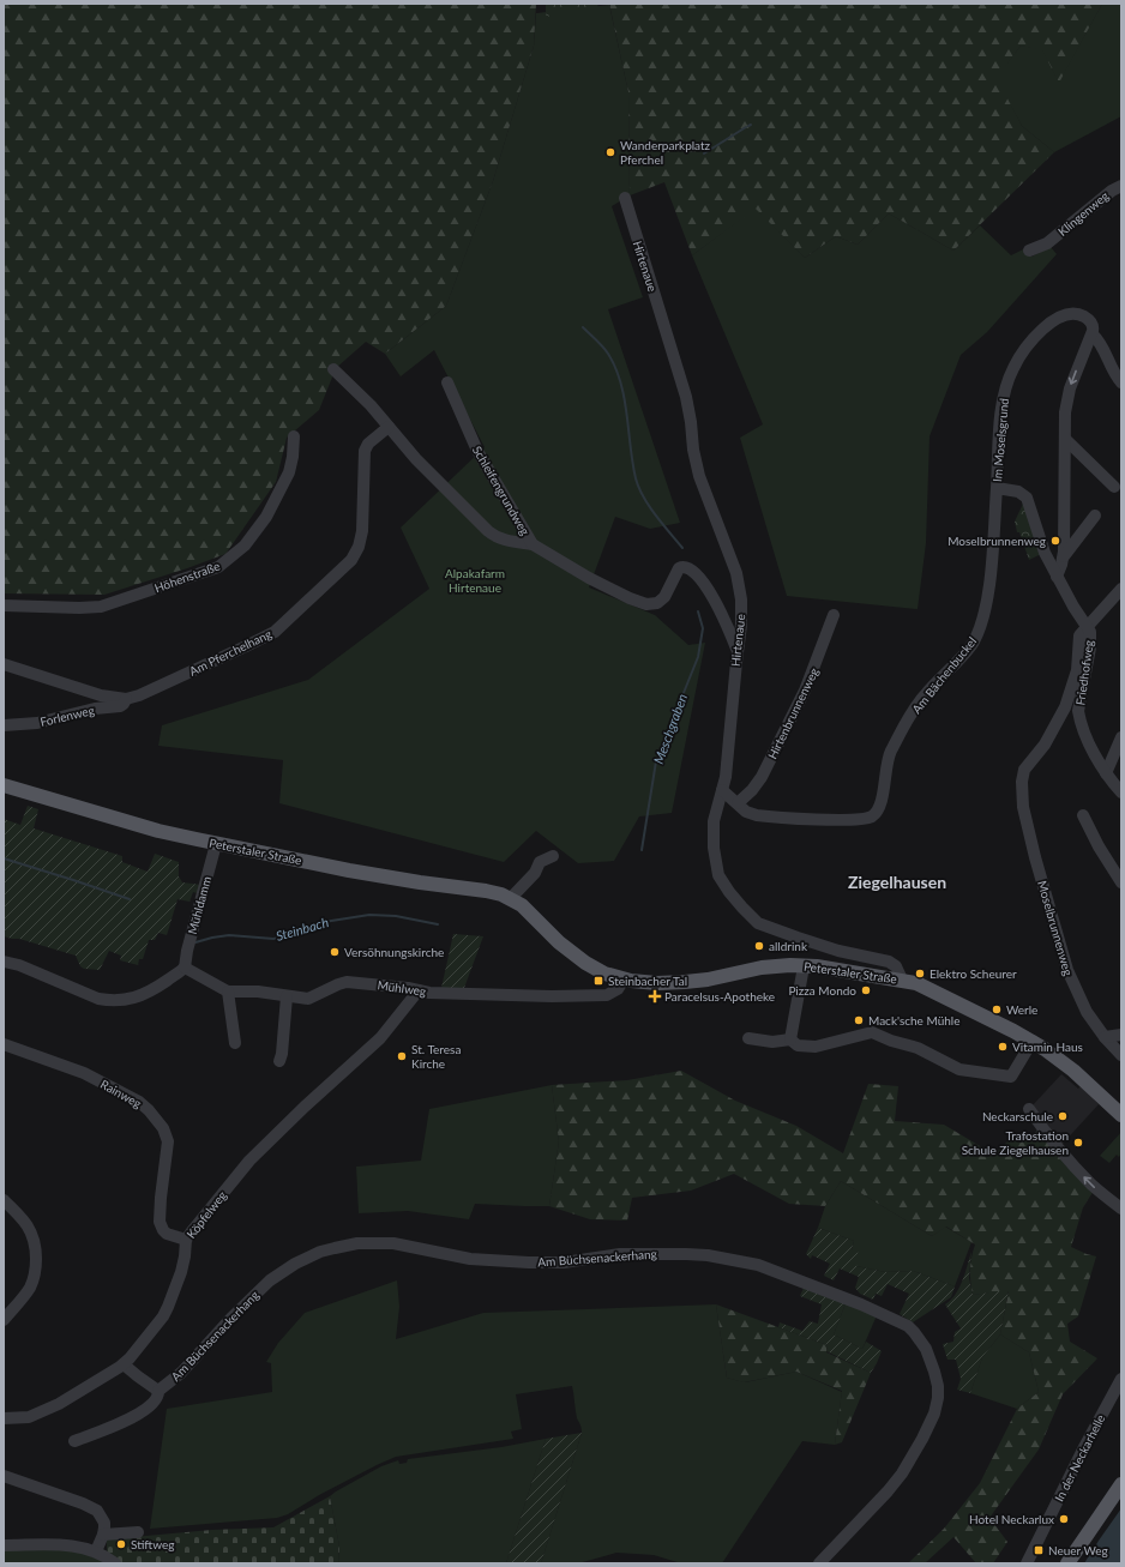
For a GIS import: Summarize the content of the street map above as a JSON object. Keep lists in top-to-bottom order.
{
  "streets": {
    "main road": ["Peterstaler Straße"],
    "street": [
      "Klingenweg",
      "Hirtenaue",
      "Im Moselsgrund",
      "Schleifengrundweg",
      "Höhenstraße",
      "Am Pferchelhang",
      "Friedhofweg",
      "Am Bächenbuckel",
      "Hirtenbrunnenweg",
      "Forlenweg",
      "Mühldamm",
      "Moselbrunnenweg",
      "Mühlweg",
      "Rainweg",
      "Köpfelweg",
      "Am Büchsenackerhang",
      "In der Neckarhelle"
    ]
  },
  "crossings": [
    ["Hirtenaue", "Schleifengrundweg"],
    ["Hirtenaue", "Am Bächenbuckel"],
    ["Hirtenaue", "Peterstaler Straße"],
    ["Im Moselsgrund", "Am Bächenbuckel"],
    ["Am Pferchelhang", "Forlenweg"],
    ["Friedhofweg", "Moselbrunnenweg"],
    ["Am Bächenbuckel", "Hirtenbrunnenweg"],
    ["Peterstaler Straße", "Mühldamm"],
    ["Peterstaler Straße", "Mühlweg"],
    ["Mühlweg", "Köpfelweg"],
    ["Rainweg", "Köpfelweg"]
  ],
  "districts": ["Ziegelhausen"],
  "water": ["Meschgraben", "Steinbach"],
  "parks": ["Alpakafarm Hirtenaue"],
  "places": {
    "other": [
      "Wanderparkplatz Pferchel",
      "Moselbrunnenweg",
      "alldrink",
      "Versöhnungskirche",
      "Elektro Scheurer",
      "Pizza Mondo",
      "Werle",
      "Mack'sche Mühle",
      "Vitamin Haus",
      "St. Teresa Kirche",
      "Neckarschule",
      "Trafostation Schule Ziegelhausen",
      "Hotel Neckarlux",
      "Stiftweg"
    ],
    "transit": ["Steinbacher Tal", "Neuer Weg"],
    "health": ["Paracelsus-Apotheke"]
  }
}
